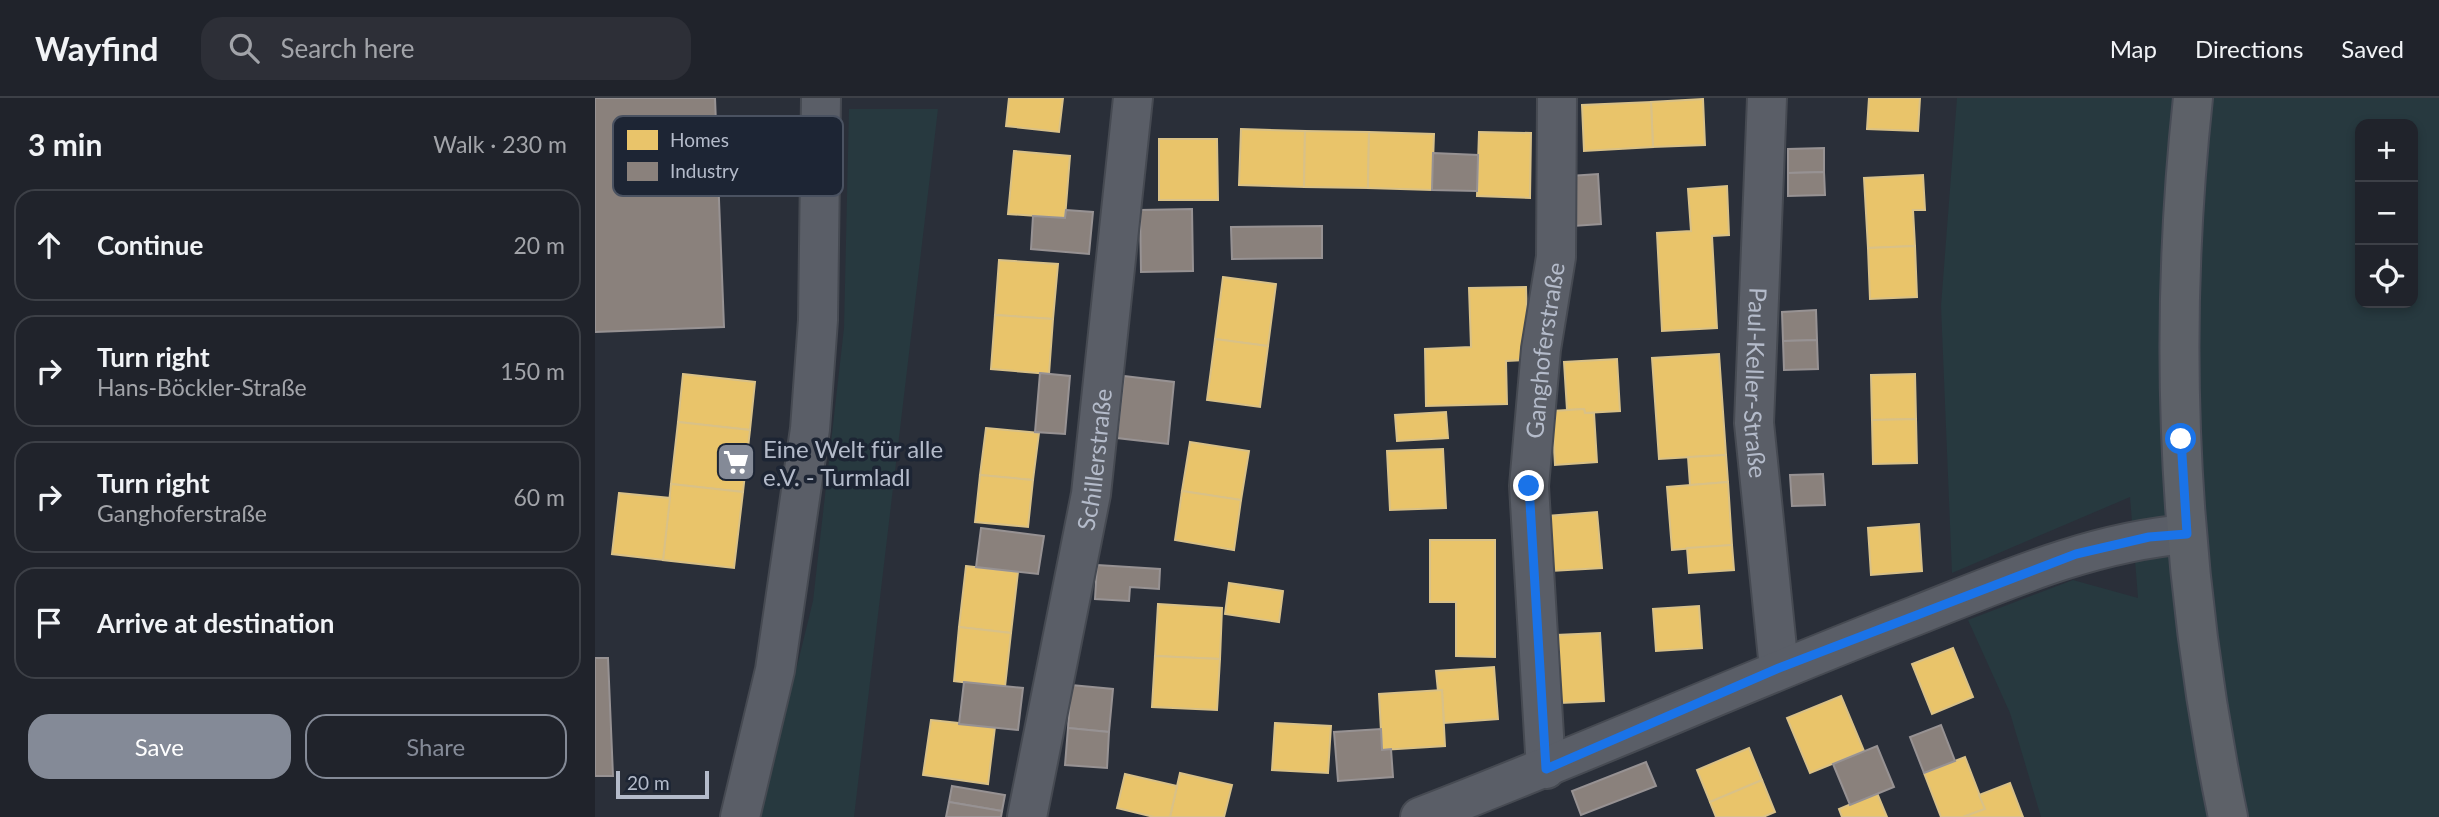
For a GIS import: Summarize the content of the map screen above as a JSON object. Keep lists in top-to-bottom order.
{
  "streets": {
    "street": ["Ganghoferstraße", "Paul-Keller-Straße", "Schillerstraße"]
  },
  "places": {
    "supermarket": ["Eine Welt für alle e.V. - Turmladl"]
  },
  "legend": ["Homes", "Industry"],
  "scale_bar": "20 m",
  "page": {
    "header": "Wayfind",
    "search": "Search here",
    "nav": ["Map", "Directions", "Saved"],
    "heading": ["3 min", "Walk · 230 m"],
    "map_buttons": ["+", "−"],
    "list": [
      ["Continue", "20 m"],
      ["Turn right", "Hans-Böckler-Straße", "150 m"],
      ["Turn right", "Ganghoferstraße", "60 m"],
      "Arrive at destination"
    ],
    "buttons": ["Save", "Share"],
    "scale": "20 m"
  }
}
